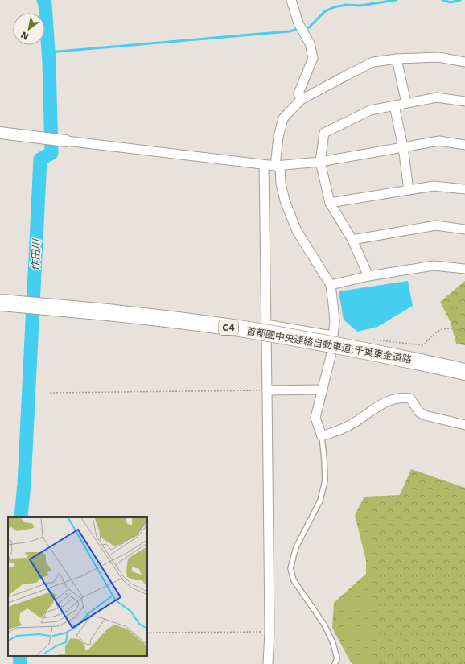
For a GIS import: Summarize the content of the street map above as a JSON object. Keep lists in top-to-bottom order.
{
  "streets": {
    "highway": ["C4", "首都圏中央連絡自動車道;千葉東金道路"]
  },
  "water": ["作田川"],
  "north": "bottom left"
}
